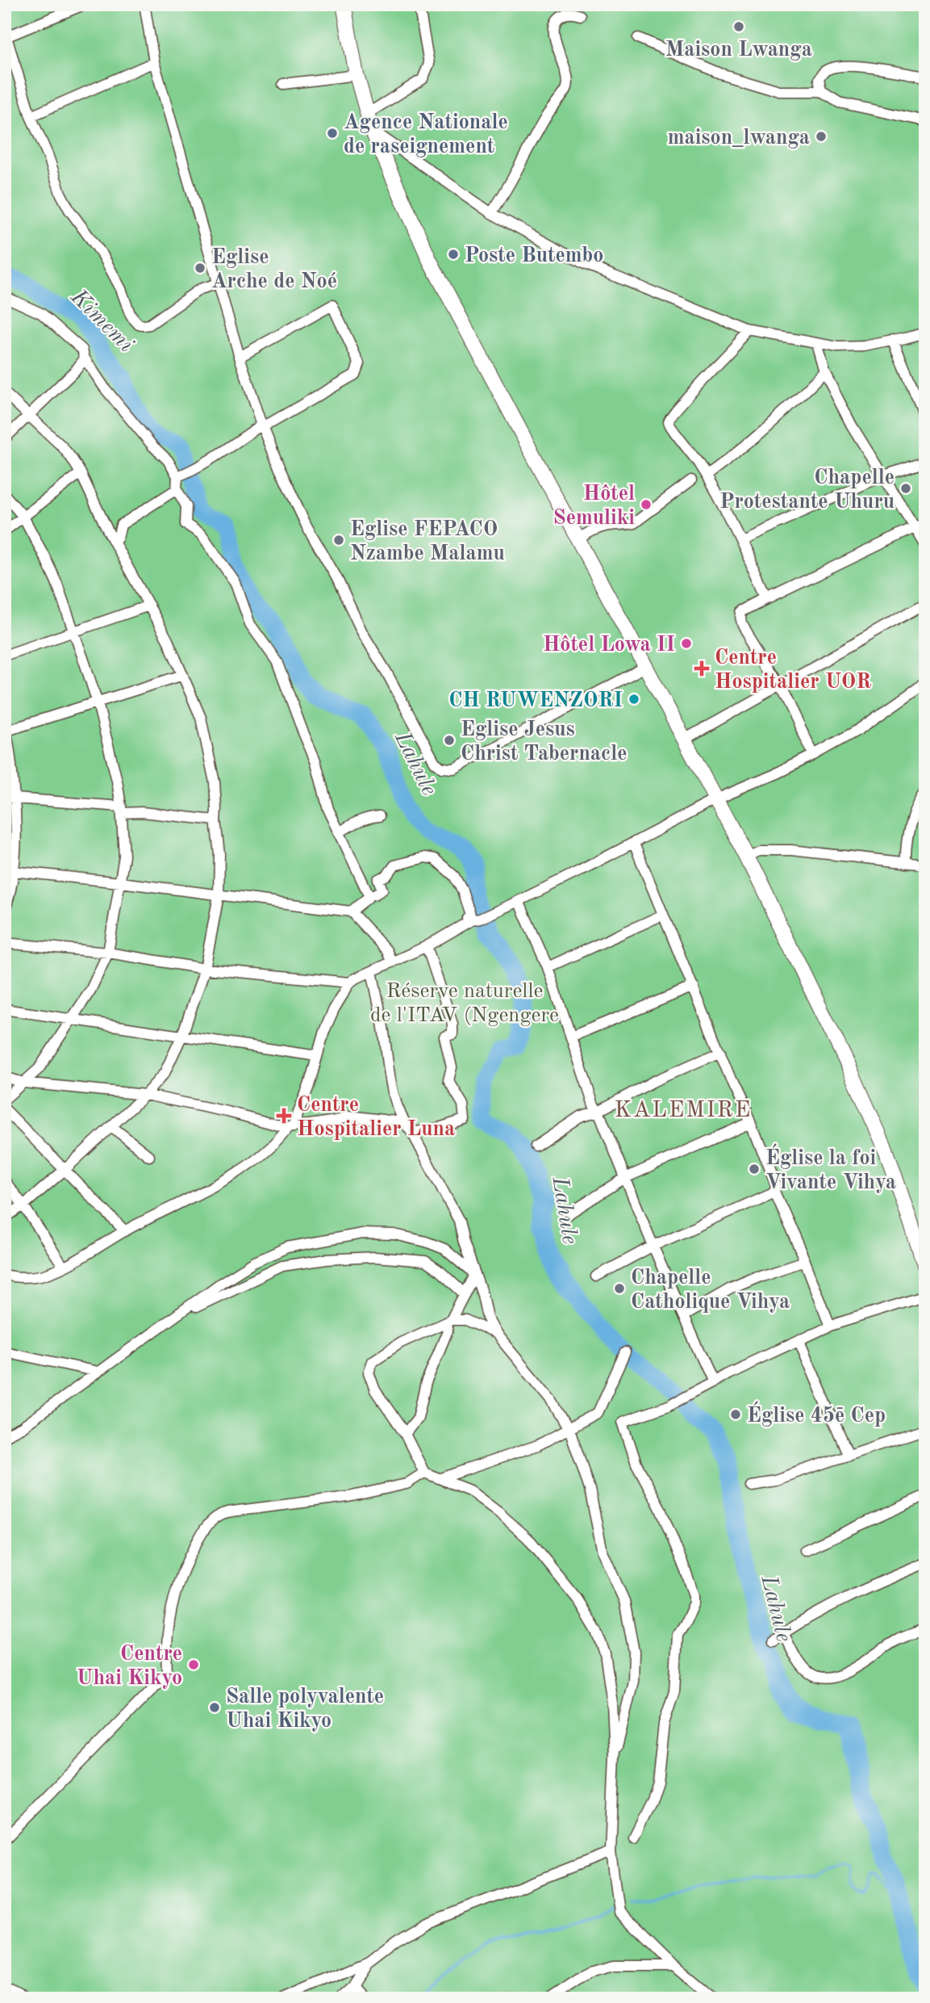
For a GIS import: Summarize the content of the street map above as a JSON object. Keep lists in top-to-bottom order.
{
  "districts": ["KALEMIRE"],
  "water": ["Kimemi", "Lahule"],
  "parks": ["Réserve naturelle de l'ITAV (Ngengere"],
  "places": {
    "other": [
      "Maison Lwanga",
      "Agence Nationale de raseignement",
      "maison_lwanga",
      "Poste Butembo",
      "Eglise Arche de Noé",
      "Chapelle Protestante Uhuru",
      "Hôtel Semuliki",
      "Eglise FEPACO Nzambe Malamu",
      "Hôtel Lowa II",
      "CH RUWENZORI",
      "Eglise Jesus Christ Tabernacle",
      "Église la foi Vivante Vihya",
      "Chapelle Catholique Vihya",
      "Église 45ē Cep",
      "Centre Uhai Kikyo",
      "Salle polyvalente Uhai Kikyo"
    ],
    "health": ["Centre Hospitalier UOR", "Centre Hospitalier Luna"]
  }
}
